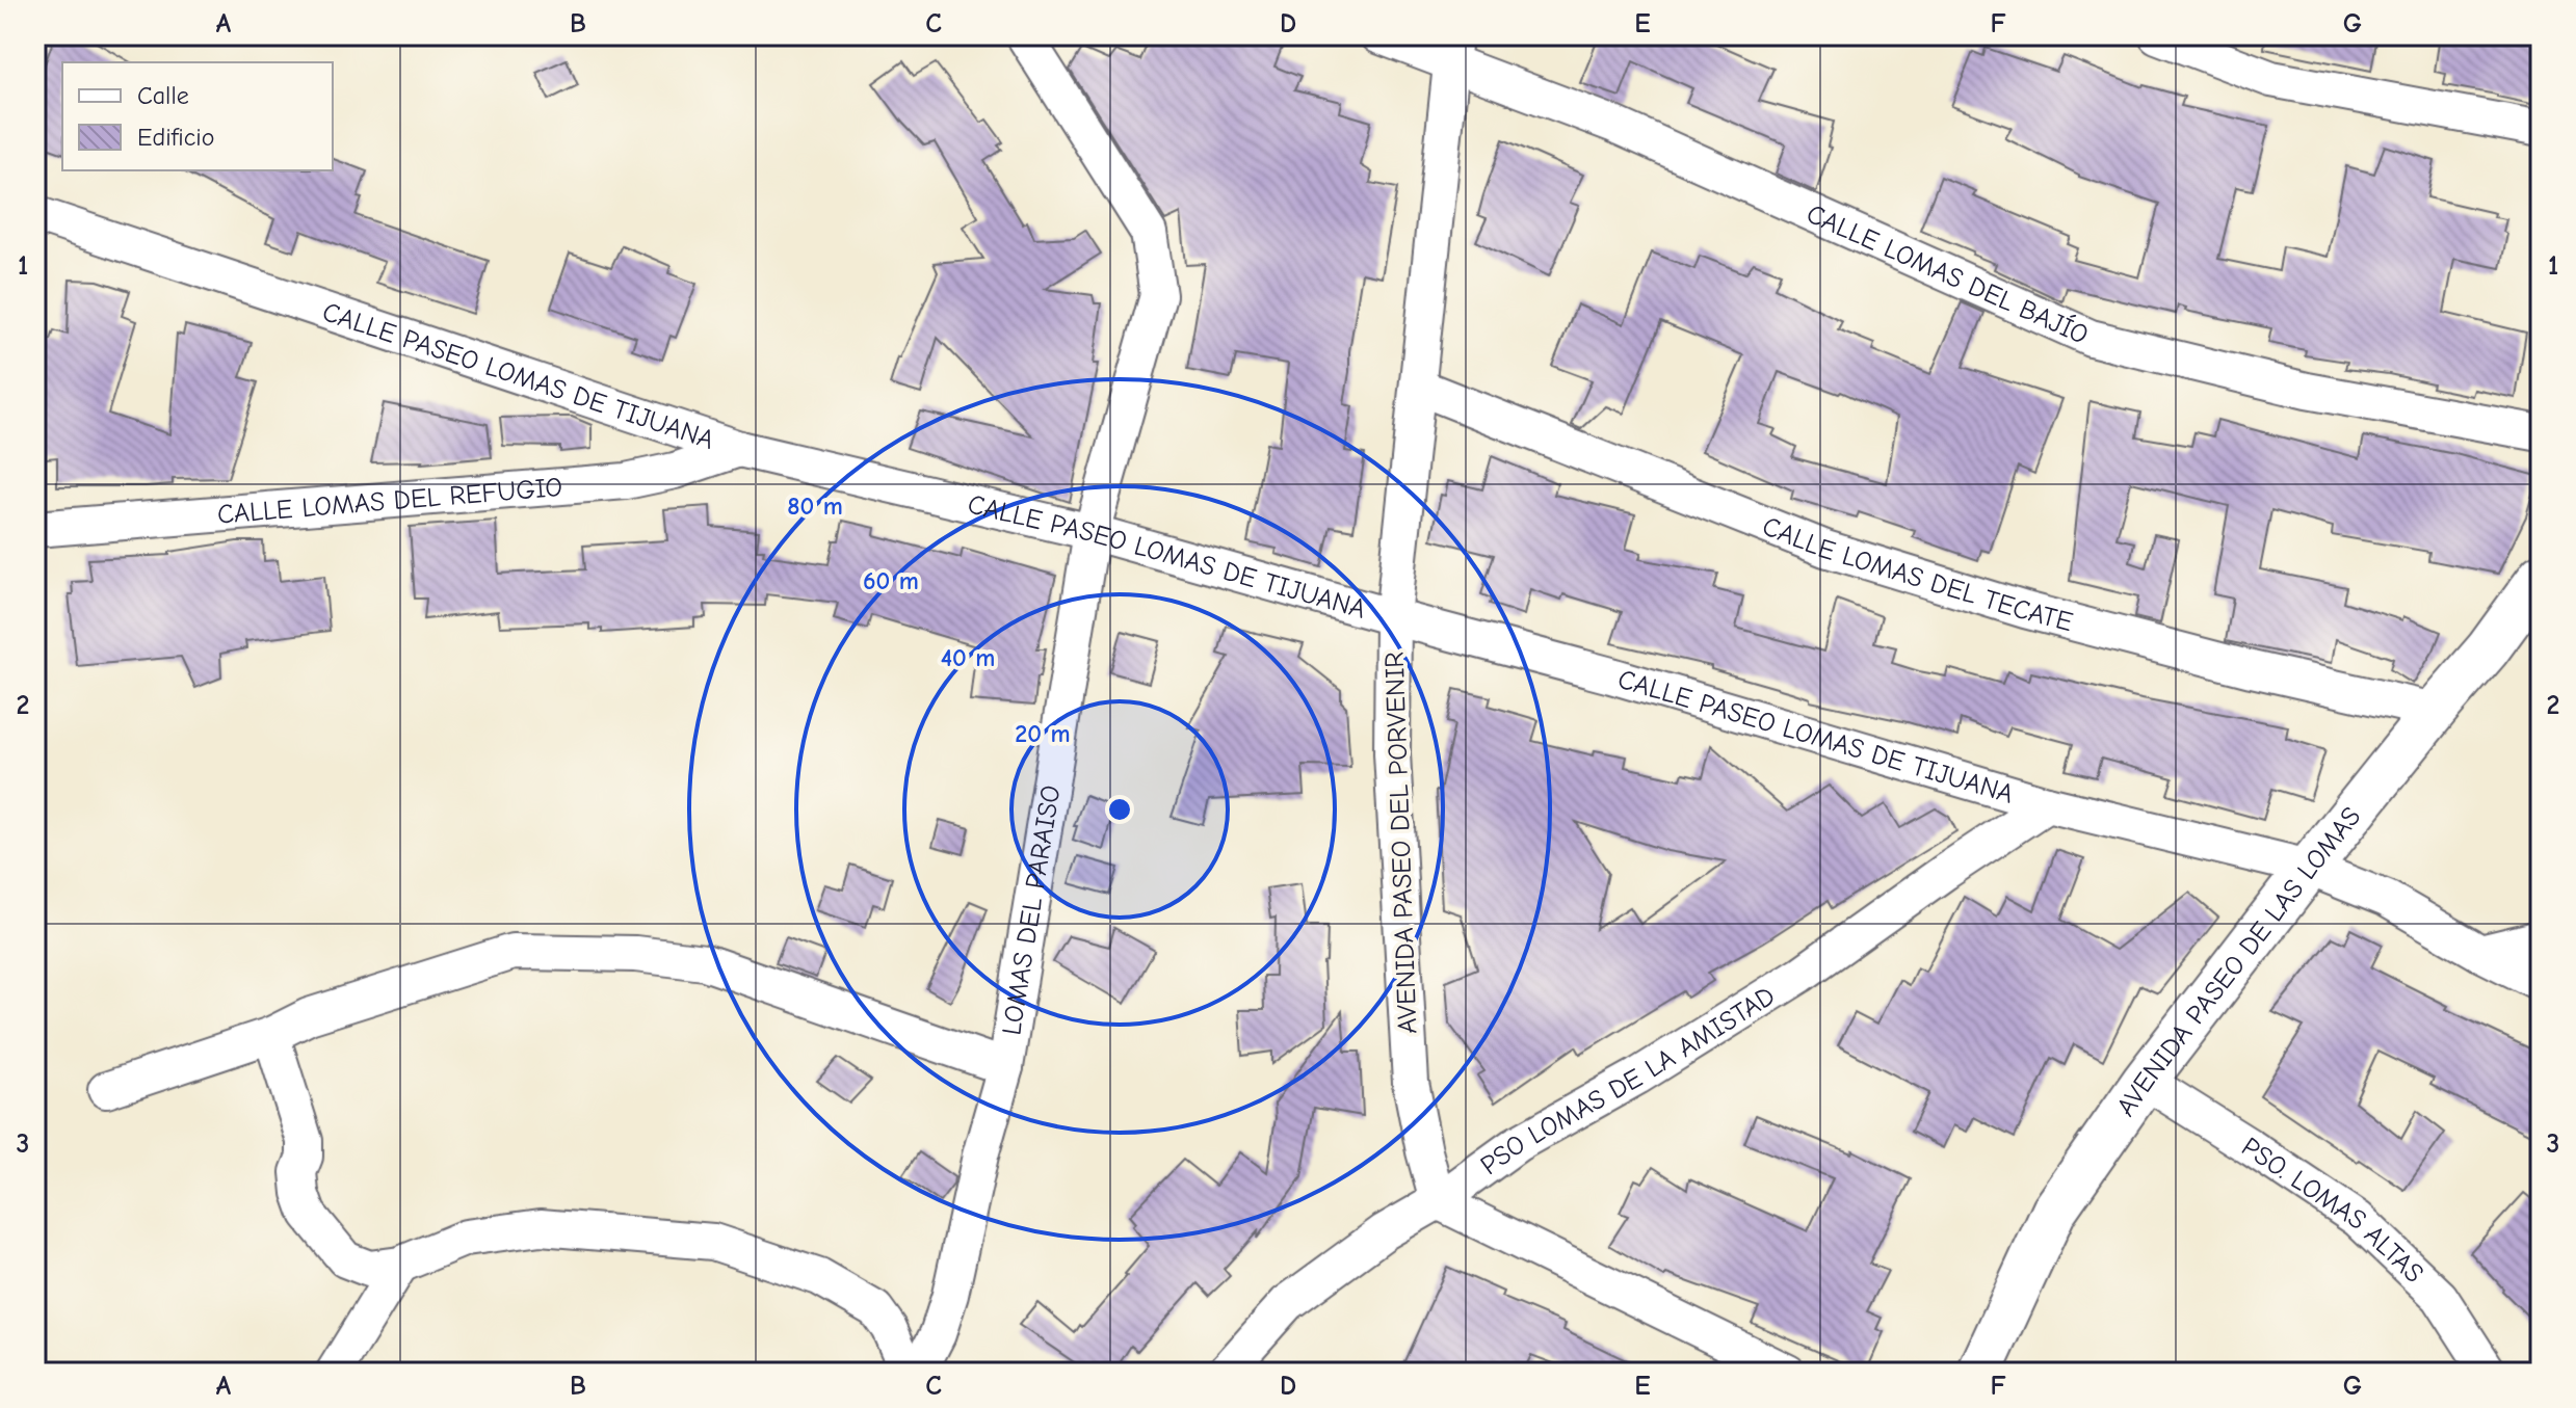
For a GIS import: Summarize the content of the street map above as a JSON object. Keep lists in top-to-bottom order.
{
  "streets": {
    "street": [
      "CALLE LOMAS DEL BAJÍO",
      "CALLE PASEO LOMAS DE TIJUANA",
      "CALLE LOMAS DEL REFUGIO",
      "CALLE LOMAS DEL TECATE",
      "AVENIDA PASEO DEL PORVENIR",
      "LOMAS DEL PARAISO",
      "AVENIDA PASEO DE LAS LOMAS",
      "PSO LOMAS DE LA AMISTAD",
      "PSO. LOMAS ALTAS"
    ]
  },
  "crossings": [
    ["CALLE LOMAS DEL BAJÍO", "AVENIDA PASEO DEL PORVENIR"],
    ["CALLE PASEO LOMAS DE TIJUANA", "CALLE LOMAS DEL REFUGIO"],
    ["CALLE PASEO LOMAS DE TIJUANA", "AVENIDA PASEO DEL PORVENIR"],
    ["CALLE PASEO LOMAS DE TIJUANA", "LOMAS DEL PARAISO"],
    ["CALLE PASEO LOMAS DE TIJUANA", "AVENIDA PASEO DE LAS LOMAS"],
    ["CALLE PASEO LOMAS DE TIJUANA", "PSO LOMAS DE LA AMISTAD"],
    ["CALLE LOMAS DEL TECATE", "AVENIDA PASEO DEL PORVENIR"],
    ["CALLE LOMAS DEL TECATE", "AVENIDA PASEO DE LAS LOMAS"],
    ["AVENIDA PASEO DEL PORVENIR", "PSO LOMAS DE LA AMISTAD"],
    ["AVENIDA PASEO DE LAS LOMAS", "PSO. LOMAS ALTAS"]
  ],
  "legend": ["Calle", "Edificio"],
  "grid": {
    "columns": [
      "A",
      "B",
      "C",
      "D",
      "E",
      "F",
      "G"
    ],
    "rows": ["1", "2", "3"]
  },
  "rings": [
    "80 m",
    "60 m",
    "40 m",
    "20 m"
  ]
}
